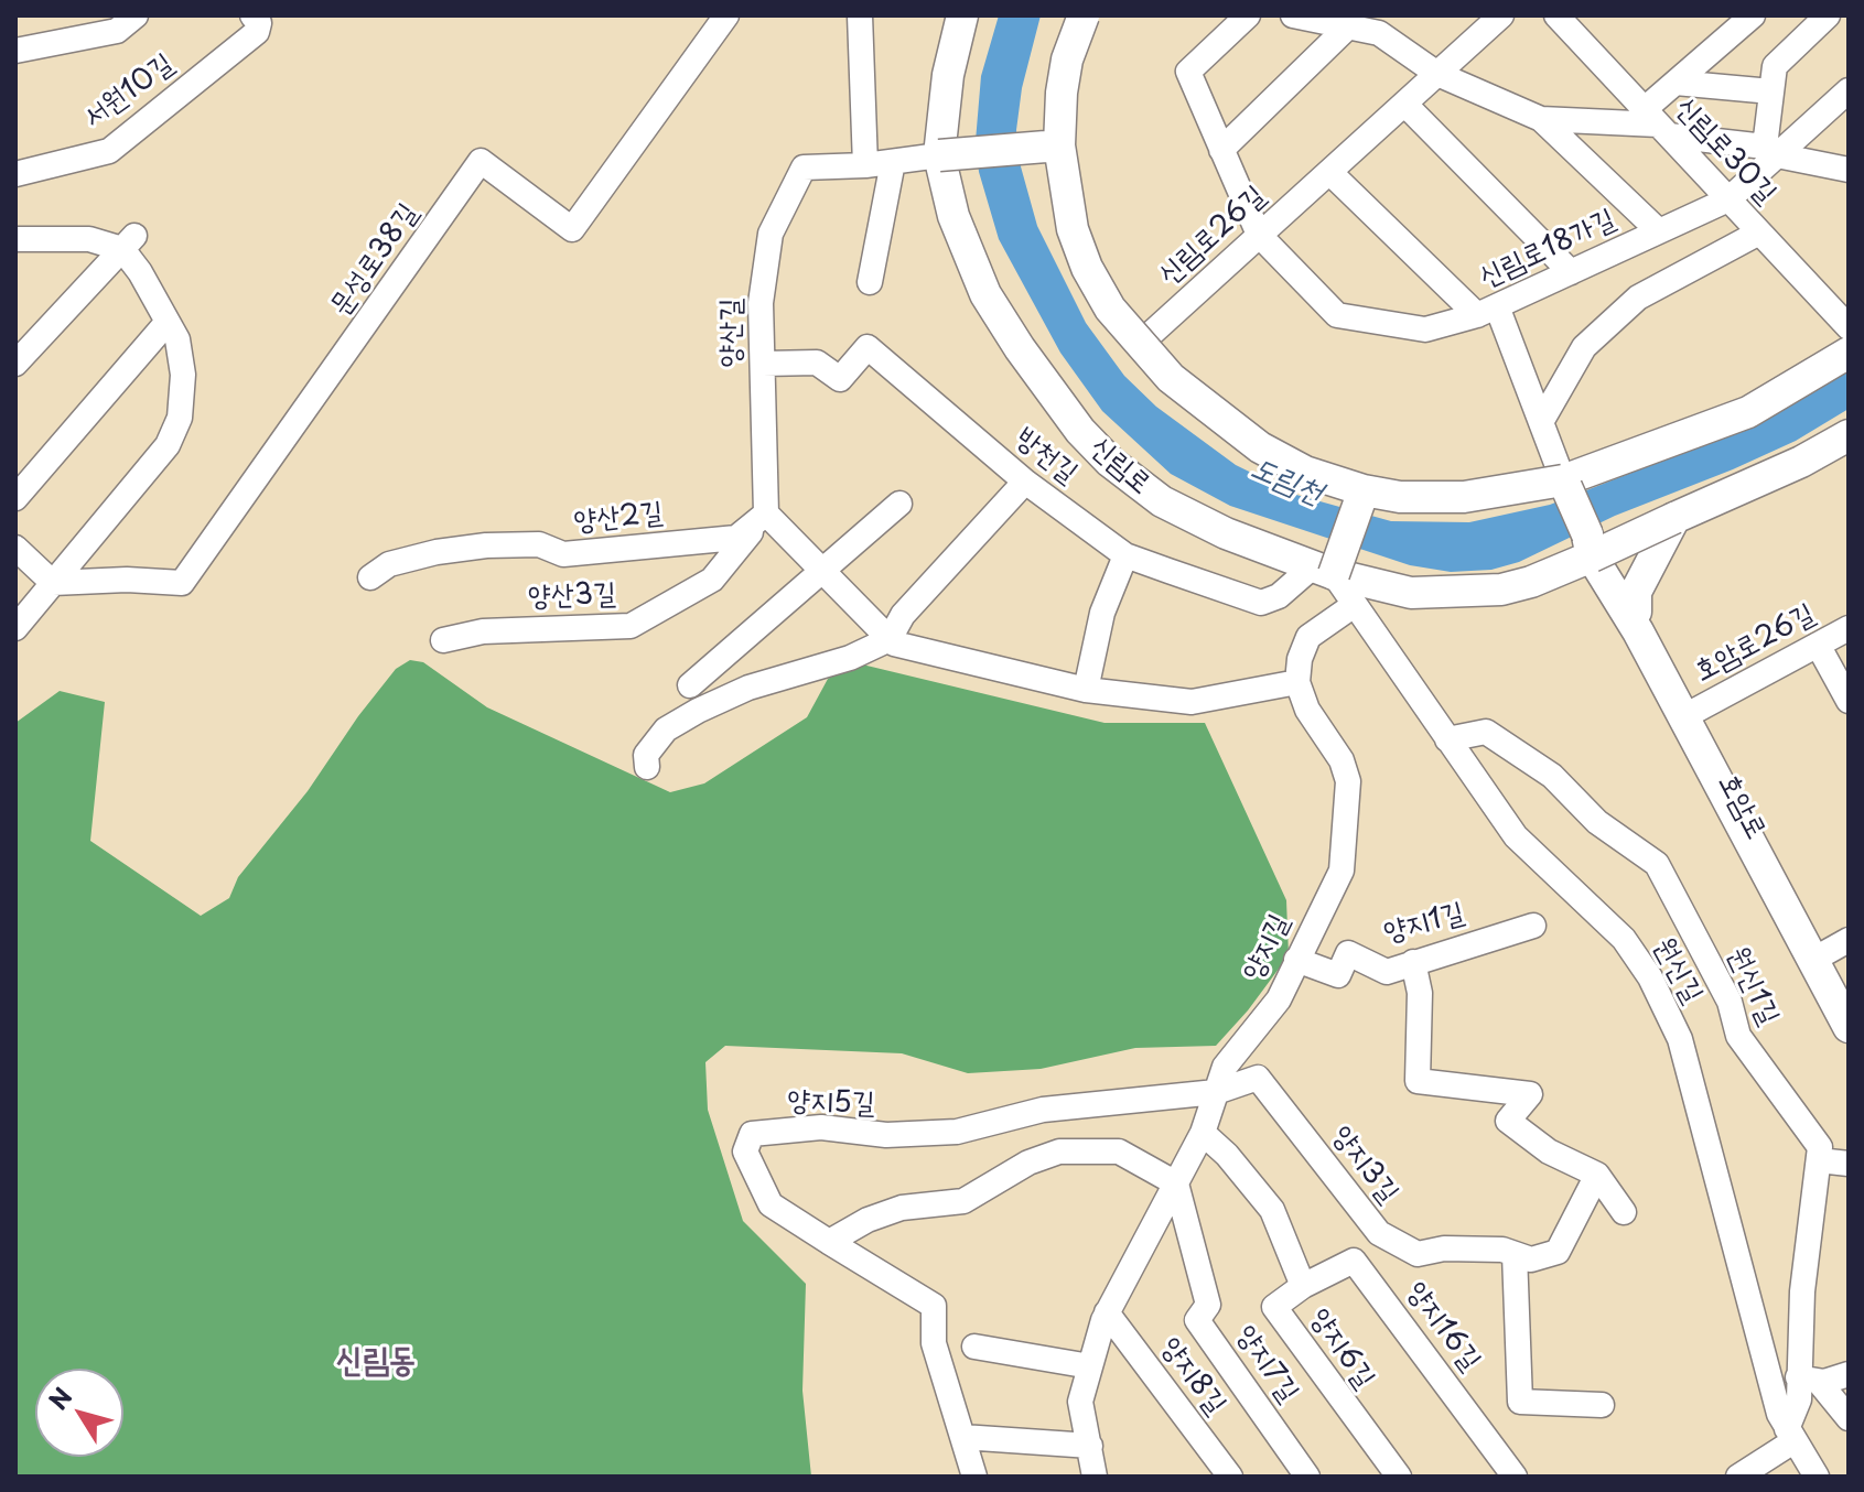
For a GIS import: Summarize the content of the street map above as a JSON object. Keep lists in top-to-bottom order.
{
  "streets": {
    "main road": ["신림로", "호암로"],
    "street": [
      "서원10길",
      "신림로30길",
      "신림로26길",
      "신림로18가길",
      "문성로38길",
      "양산길",
      "방천길",
      "양산2길",
      "양산3길",
      "호암로26길",
      "양지1길",
      "양지길",
      "원신길",
      "원신1길",
      "양지5길",
      "양지3길",
      "양지16길",
      "양지6길",
      "양지7길",
      "양지8길"
    ]
  },
  "crossings": [
    ["신림로30길", "신림로18가길"],
    ["신림로26길", "신림로18가길"],
    ["양산길", "방천길"],
    ["양산길", "신림로"],
    ["양산길", "양산2길"],
    ["양산길", "양산3길"],
    ["방천길", "신림로"],
    ["방천길", "원신길"],
    ["신림로", "원신길"],
    ["양산2길", "양산3길"],
    ["호암로26길", "호암로"],
    ["양지1길", "양지길"],
    ["양지길", "양지5길"],
    ["양지길", "양지3길"],
    ["양지길", "양지6길"],
    ["양지길", "양지7길"],
    ["양지길", "양지8길"],
    ["원신길", "원신1길"],
    ["양지5길", "양지3길"],
    ["양지16길", "양지6길"]
  ],
  "districts": ["신림동"],
  "water": ["도림천"],
  "north": "top left"
}
